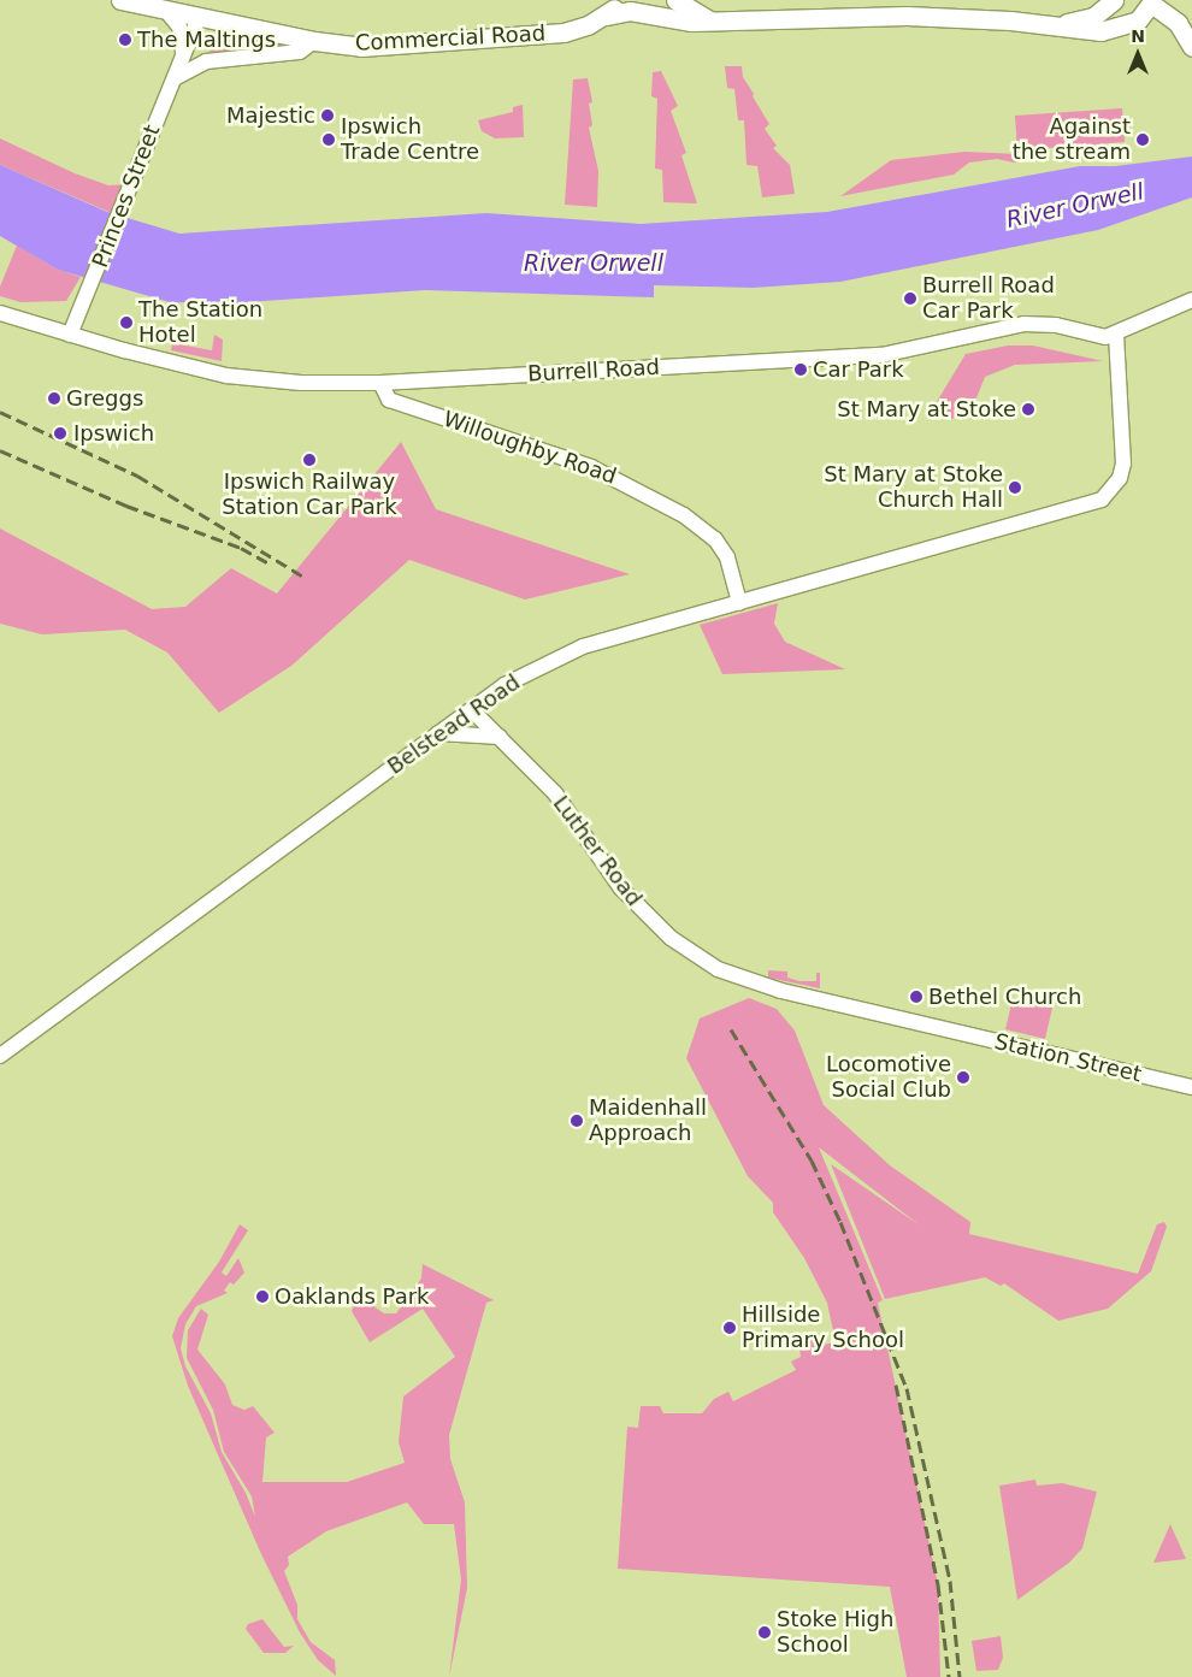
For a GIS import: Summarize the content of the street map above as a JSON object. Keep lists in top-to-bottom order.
{
  "streets": {
    "main road": ["Commercial Road"],
    "street": [
      "Princes Street",
      "Burrell Road",
      "Willoughby Road",
      "Belstead Road",
      "Luther Road",
      "Station Street"
    ]
  },
  "crossings": [
    ["Commercial Road", "Princes Street"],
    ["Princes Street", "Burrell Road"],
    ["Burrell Road", "Willoughby Road"],
    ["Burrell Road", "Belstead Road"],
    ["Willoughby Road", "Belstead Road"],
    ["Belstead Road", "Luther Road"],
    ["Luther Road", "Station Street"]
  ],
  "water": ["River Orwell"],
  "places": [
    "The Maltings",
    "Majestic",
    "Ipswich Trade Centre",
    "Against the stream",
    "Burrell Road Car Park",
    "The Station Hotel",
    "Car Park",
    "Greggs",
    "St Mary at Stoke",
    "Ipswich",
    "Ipswich Railway Station Car Park",
    "St Mary at Stoke Church Hall",
    "Bethel Church",
    "Locomotive Social Club",
    "Maidenhall Approach",
    "Oaklands Park",
    "Hillside Primary School",
    "Stoke High School"
  ],
  "north": "top"
}
